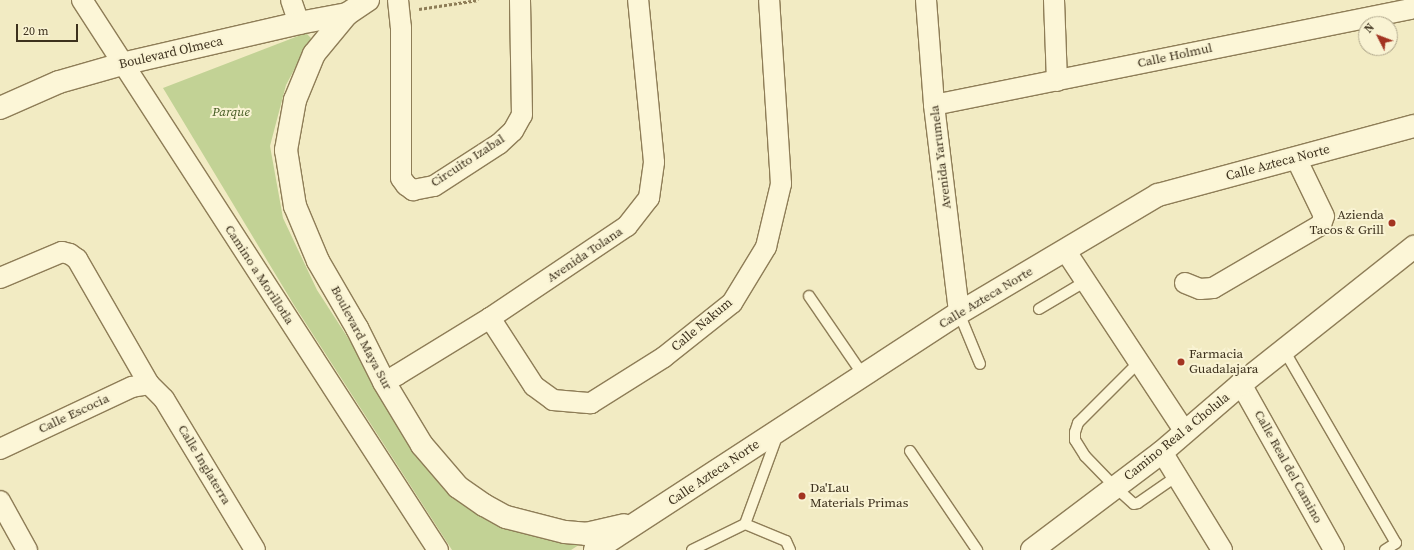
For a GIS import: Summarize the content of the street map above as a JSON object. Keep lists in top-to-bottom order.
{
  "streets": {
    "main road": [
      "Boulevard Olmeca",
      "Calle Azteca Norte",
      "Boulevard Maya Sur",
      "Camino Real a Cholula"
    ],
    "street": [
      "Calle Holmul",
      "Avenida Yarumela",
      "Circuito Izabal",
      "Avenida Tolana",
      "Camino a Morillotla",
      "Calle Nakum",
      "Calle Escocia",
      "Calle Inglaterra",
      "Calle Real del Camino"
    ]
  },
  "crossings": [
    ["Boulevard Olmeca", "Camino a Morillotla"],
    ["Boulevard Olmeca", "Boulevard Maya Sur"],
    ["Calle Holmul", "Avenida Yarumela"],
    ["Avenida Yarumela", "Calle Azteca Norte"],
    ["Calle Azteca Norte", "Boulevard Maya Sur"],
    ["Avenida Tolana", "Calle Nakum"],
    ["Avenida Tolana", "Boulevard Maya Sur"],
    ["Calle Escocia", "Calle Inglaterra"],
    ["Camino Real a Cholula", "Calle Real del Camino"]
  ],
  "parks": ["Parque"],
  "places": ["Azienda Tacos & Grill", "Farmacia Guadalajara", "Da'Lau Materials Primas"],
  "scale_bar": "20 m",
  "north": "top left"
}
